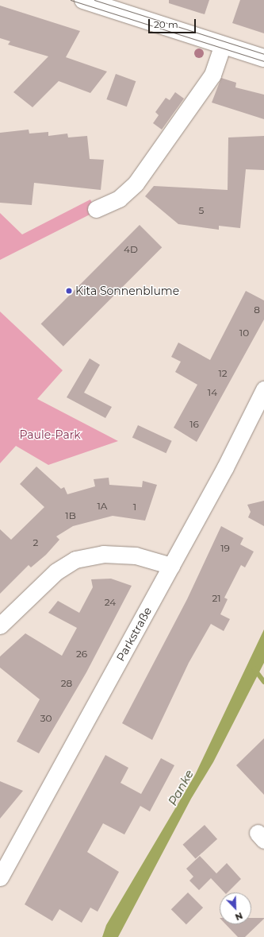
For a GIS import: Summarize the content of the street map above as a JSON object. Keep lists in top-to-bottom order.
{
  "streets": {
    "street": ["Parkstraße"]
  },
  "water": ["Panke"],
  "parks": ["Paule-Park"],
  "places": ["Kita Sonnenblume"],
  "house_numbers": [
    "5",
    "4D",
    "8",
    "10",
    "12",
    "14",
    "16",
    "1A",
    "1",
    "1B",
    "2",
    "19",
    "21",
    "24",
    "26",
    "28",
    "30"
  ],
  "scale_bar": "20 m",
  "north": "bottom right"
}
